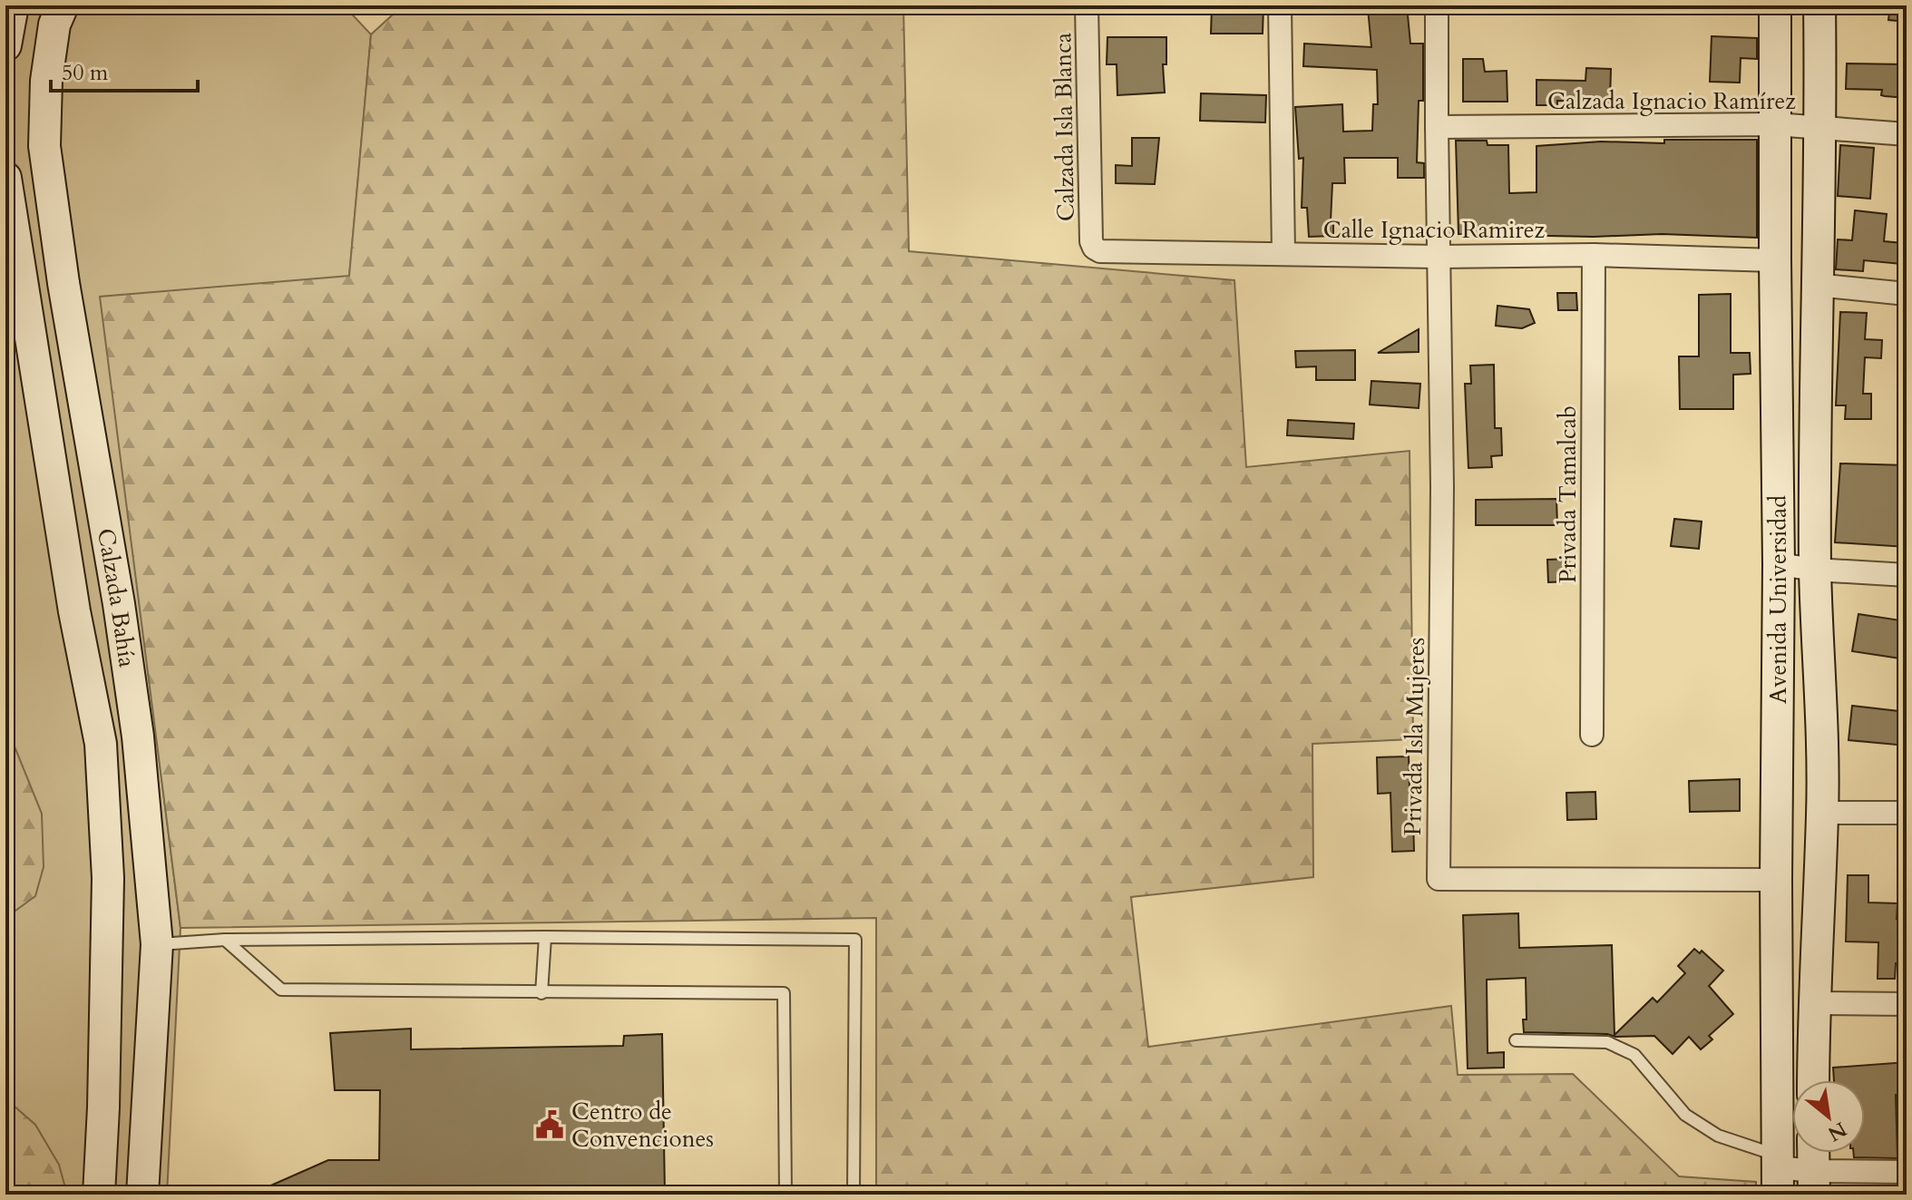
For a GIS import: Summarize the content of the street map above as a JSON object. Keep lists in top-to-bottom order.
{
  "streets": {
    "main road": ["Calzada Bahía", "Avenida Universidad"],
    "street": [
      "Calzada Ignacio Ramírez",
      "Calzada Isla Blanca",
      "Calle Ignacio Ramirez",
      "Privada Tamalcab",
      "Privada Isla Mujeres"
    ]
  },
  "crossings": [
    ["Calzada Ignacio Ramírez", "Avenida Universidad"],
    ["Calzada Isla Blanca", "Calle Ignacio Ramirez"],
    ["Calle Ignacio Ramirez", "Privada Tamalcab"],
    ["Calle Ignacio Ramirez", "Avenida Universidad"],
    ["Calle Ignacio Ramirez", "Privada Isla Mujeres"],
    ["Avenida Universidad", "Privada Isla Mujeres"]
  ],
  "places": {
    "public building": ["Centro de Convenciones"]
  },
  "scale_bar": "50 m",
  "north": "bottom right"
}
